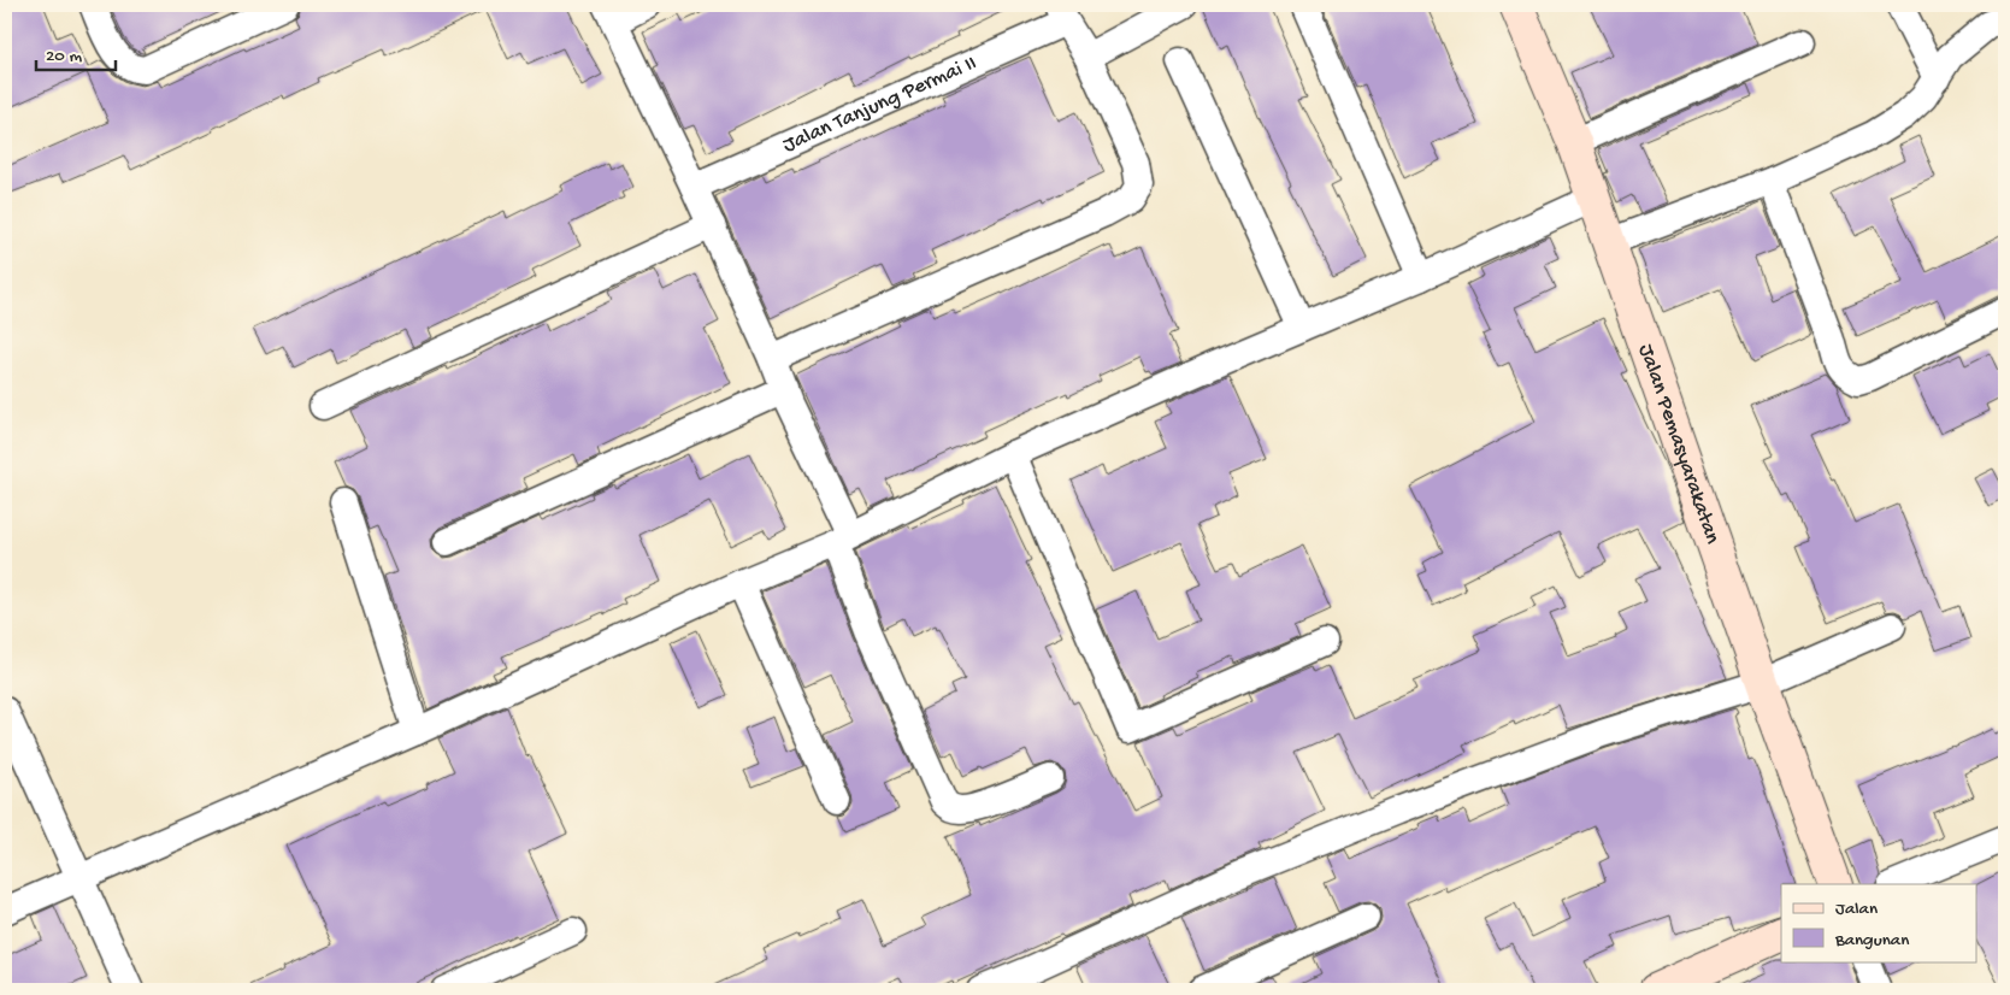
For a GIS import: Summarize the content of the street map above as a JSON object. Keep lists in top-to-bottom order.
{
  "streets": {
    "street": ["Jalan Tanjung Permai II", "Jalan Pemasyarakatan"]
  },
  "legend": ["Jalan", "Bangunan"],
  "scale_bar": "20 m"
}
